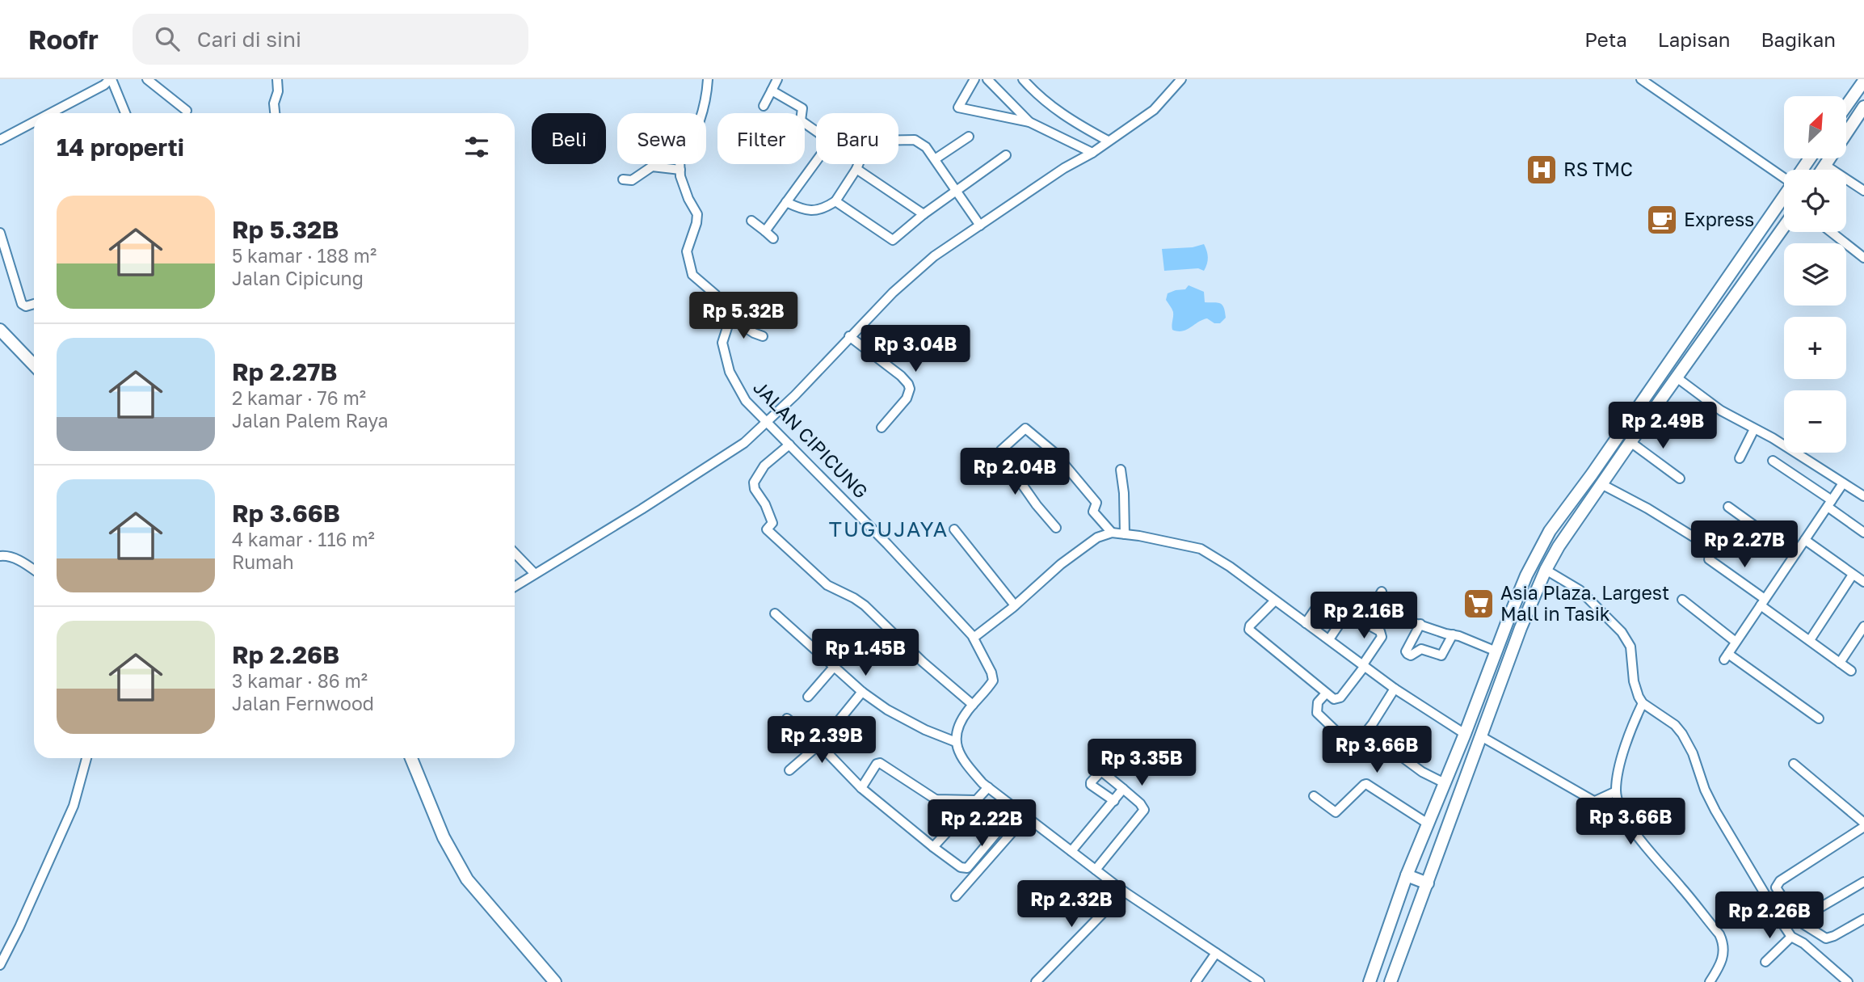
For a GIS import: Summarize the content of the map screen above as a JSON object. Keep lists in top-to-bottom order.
{
  "streets": {
    "street": ["JALAN CIPICUNG"]
  },
  "districts": ["TUGUJAYA"],
  "places": {
    "hospital": ["RS TMC"],
    "cafe": ["Express"],
    "supermarket": ["Asia Plaza. Largest Mall in Tasik"]
  },
  "north": "top right",
  "page": {
    "header": "Roofr",
    "search": "Cari di sini",
    "nav": ["Peta", "Lapisan", "Bagikan"],
    "map_buttons": ["+", "−"],
    "chip": [
      "Beli",
      "Sewa",
      "Filter",
      "Baru"
    ],
    "heading": "14 properti",
    "list": [
      {
        "name": "Rp 5.32B",
        "note": "5 kamar · 188 m² · Jalan Cipicung"
      },
      {
        "name": "Rp 2.27B",
        "note": "2 kamar · 76 m² · Jalan Palem Raya"
      },
      {
        "name": "Rp 3.66B",
        "note": "4 kamar · 116 m² · Rumah"
      },
      {
        "name": "Rp 2.26B",
        "note": "3 kamar · 86 m² · Jalan Fernwood"
      }
    ],
    "price": [
      "Rp 5.32B",
      "Rp 3.04B",
      "Rp 2.49B",
      "Rp 2.04B",
      "Rp 2.27B",
      "Rp 2.16B",
      "Rp 1.45B",
      "Rp 2.39B",
      "Rp 3.66B",
      "Rp 3.35B",
      "Rp 3.66B",
      "Rp 2.22B",
      "Rp 2.32B",
      "Rp 2.26B"
    ]
  }
}
